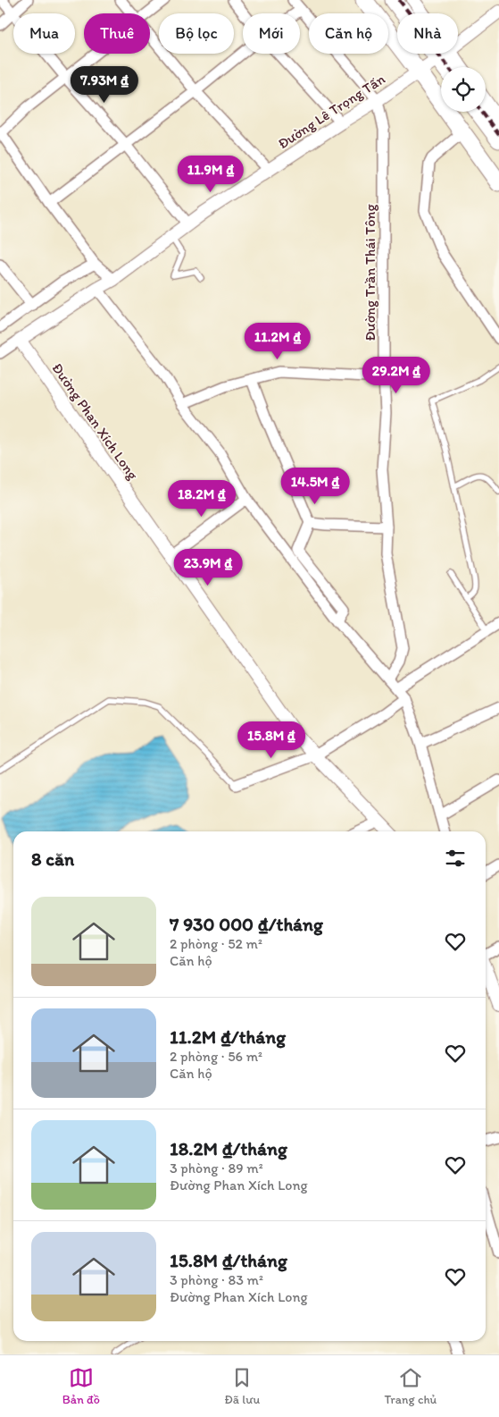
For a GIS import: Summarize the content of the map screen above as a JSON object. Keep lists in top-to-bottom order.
{
  "streets": {
    "street": ["Đường Lê Trọng Tấn", "Đường Trần Thái Tông", "Đường Phan Xích Long"]
  },
  "crossings": [
    ["Đường Lê Trọng Tấn", "Đường Trần Thái Tông"],
    ["Đường Lê Trọng Tấn", "Đường Phan Xích Long"]
  ],
  "page": {
    "chip": [
      "Mua",
      "Thuê",
      "Bộ lọc",
      "Mới",
      "Căn hộ",
      "Nhà"
    ],
    "price": [
      "7.93M ₫",
      "11.9M ₫",
      "11.2M ₫",
      "29.2M ₫",
      "14.5M ₫",
      "18.2M ₫",
      "23.9M ₫",
      "15.8M ₫"
    ],
    "heading": "8 căn",
    "list": [
      {
        "name": "7 930 000 ₫/tháng",
        "note": "2 phòng · 52 m² · Căn hộ"
      },
      {
        "name": "11.2M ₫/tháng",
        "note": "2 phòng · 56 m² · Căn hộ"
      },
      {
        "name": "18.2M ₫/tháng",
        "note": "3 phòng · 89 m² · Đường Phan Xích Long"
      },
      {
        "name": "15.8M ₫/tháng",
        "note": "3 phòng · 83 m² · Đường Phan Xích Long"
      }
    ],
    "tabs": ["Bản đồ", "Đã lưu", "Trang chủ"]
  }
}
